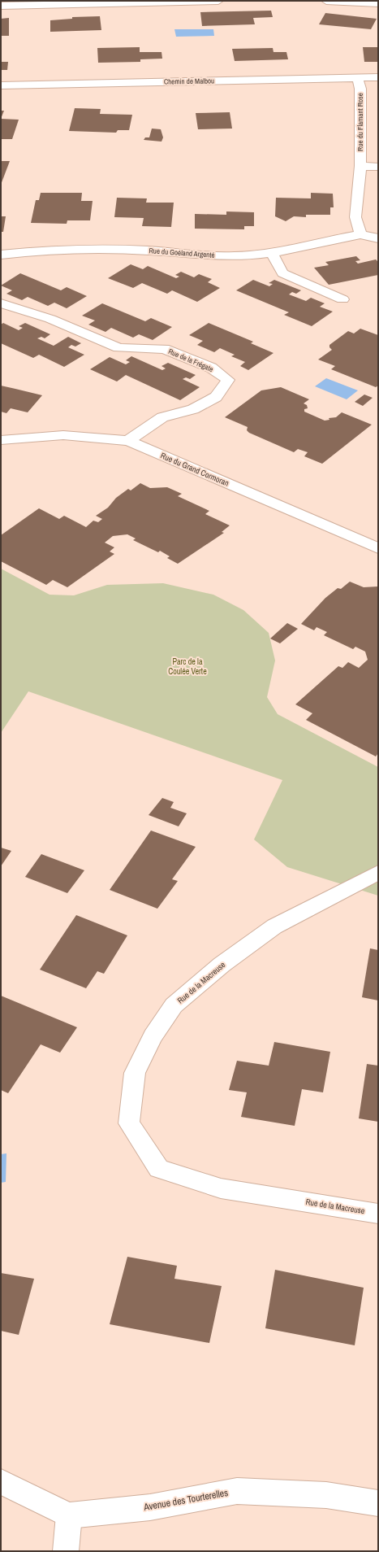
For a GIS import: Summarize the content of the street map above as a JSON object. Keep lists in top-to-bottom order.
{
  "streets": {
    "street": [
      "Chemin de Malbou",
      "Rue du Flamant Rose",
      "Rue du Goéland Argenté",
      "Rue de la Frégate",
      "Rue du Grand Cormoran",
      "Rue de la Macreuse",
      "Avenue des Tourterelles"
    ]
  },
  "crossings": [
    ["Chemin de Malbou", "Rue du Flamant Rose"],
    ["Rue du Flamant Rose", "Rue du Goéland Argenté"],
    ["Rue de la Frégate", "Rue du Grand Cormoran"]
  ],
  "parks": ["Parc de la Coulée Verte"]
}
